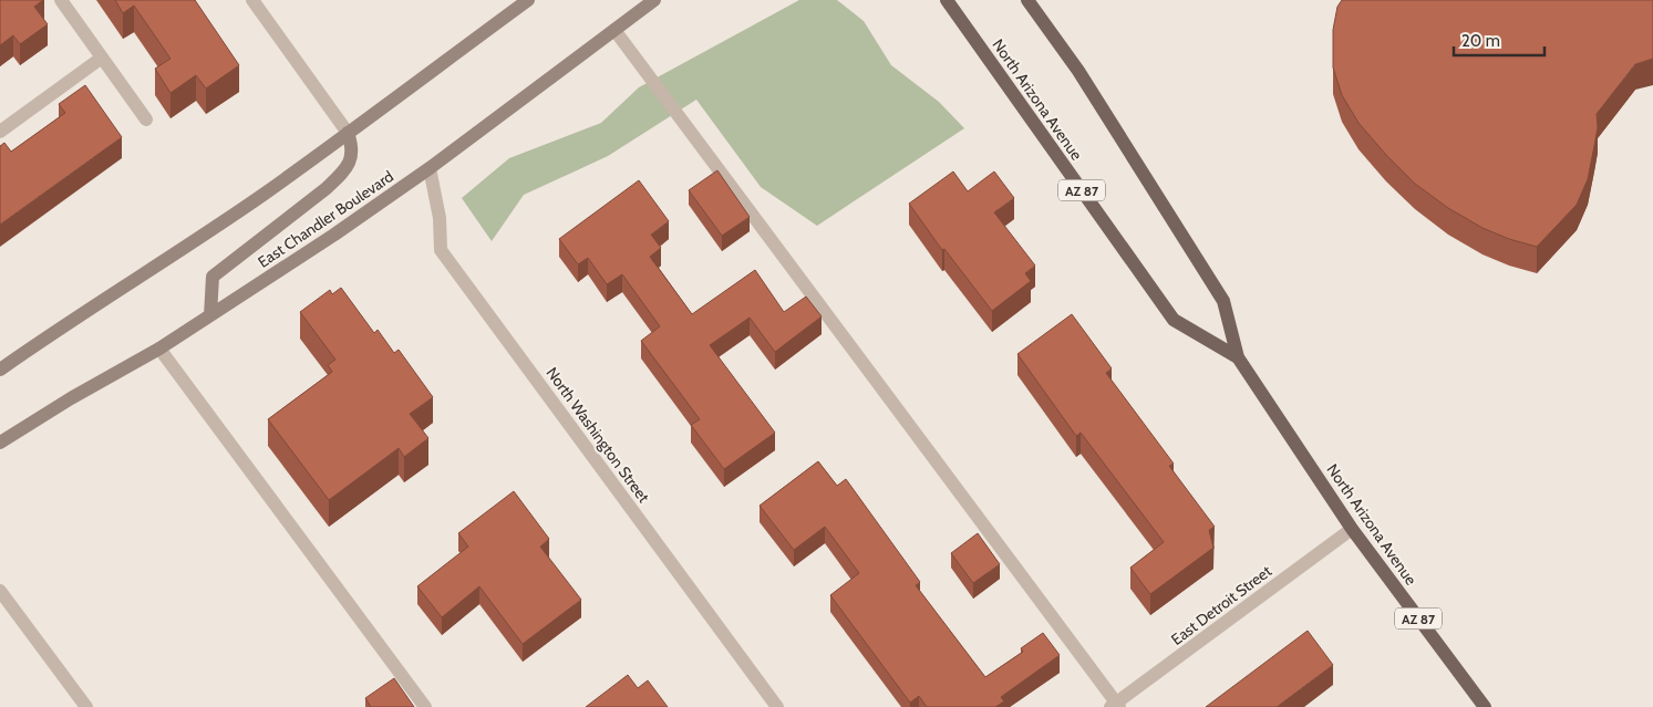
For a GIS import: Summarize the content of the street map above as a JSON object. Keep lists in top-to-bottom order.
{
  "streets": {
    "main road": ["North Arizona Avenue", "AZ 87", "East Chandler Boulevard"],
    "street": ["North Washington Street", "East Detroit Street"]
  },
  "crossings": [
    ["North Arizona Avenue", "East Detroit Street"],
    ["East Chandler Boulevard", "North Washington Street"]
  ],
  "scale_bar": "20 m"
}
